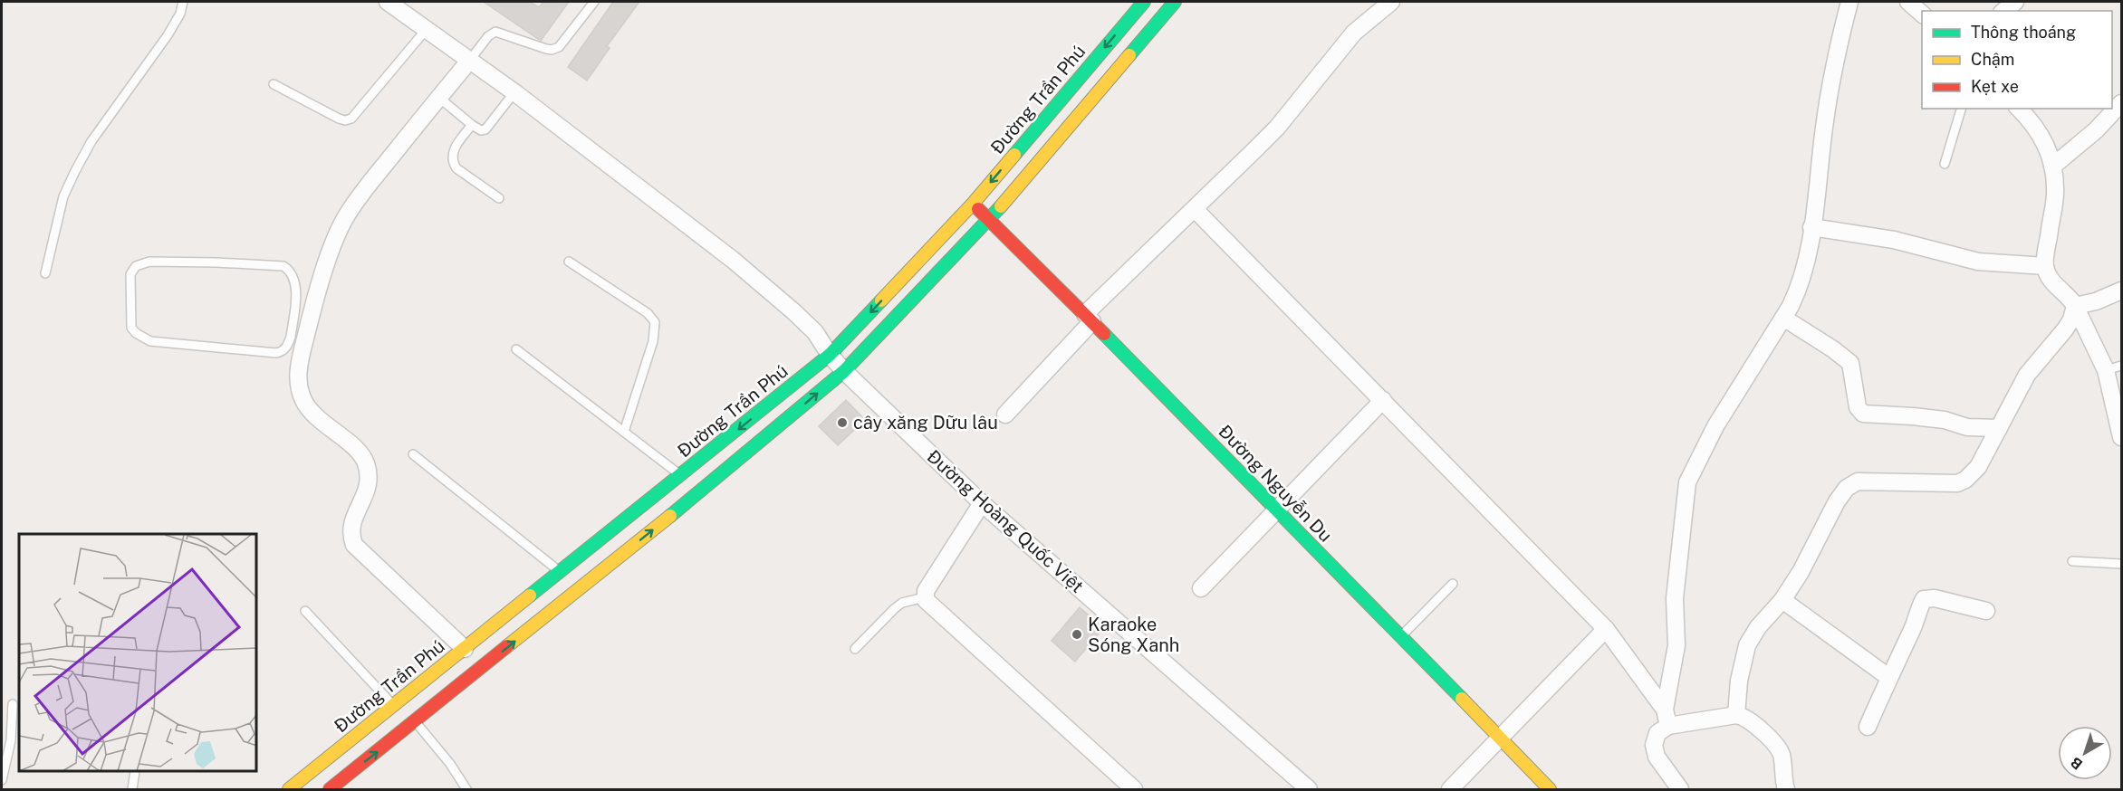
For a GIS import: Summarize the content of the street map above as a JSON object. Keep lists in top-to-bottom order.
{
  "streets": {
    "main road": ["Đường Trần Phú", "Đường Nguyễn Du"],
    "street": ["Đường Hoàng Quốc Việt"]
  },
  "crossings": [
    ["Đường Trần Phú", "Đường Nguyễn Du"],
    ["Đường Trần Phú", "Đường Hoàng Quốc Việt"]
  ],
  "places": ["cây xăng Dữu lâu", "Karaoke Sóng Xanh"],
  "legend": ["Thông thoáng", "Chậm", "Kẹt xe"],
  "north": "bottom left"
}
